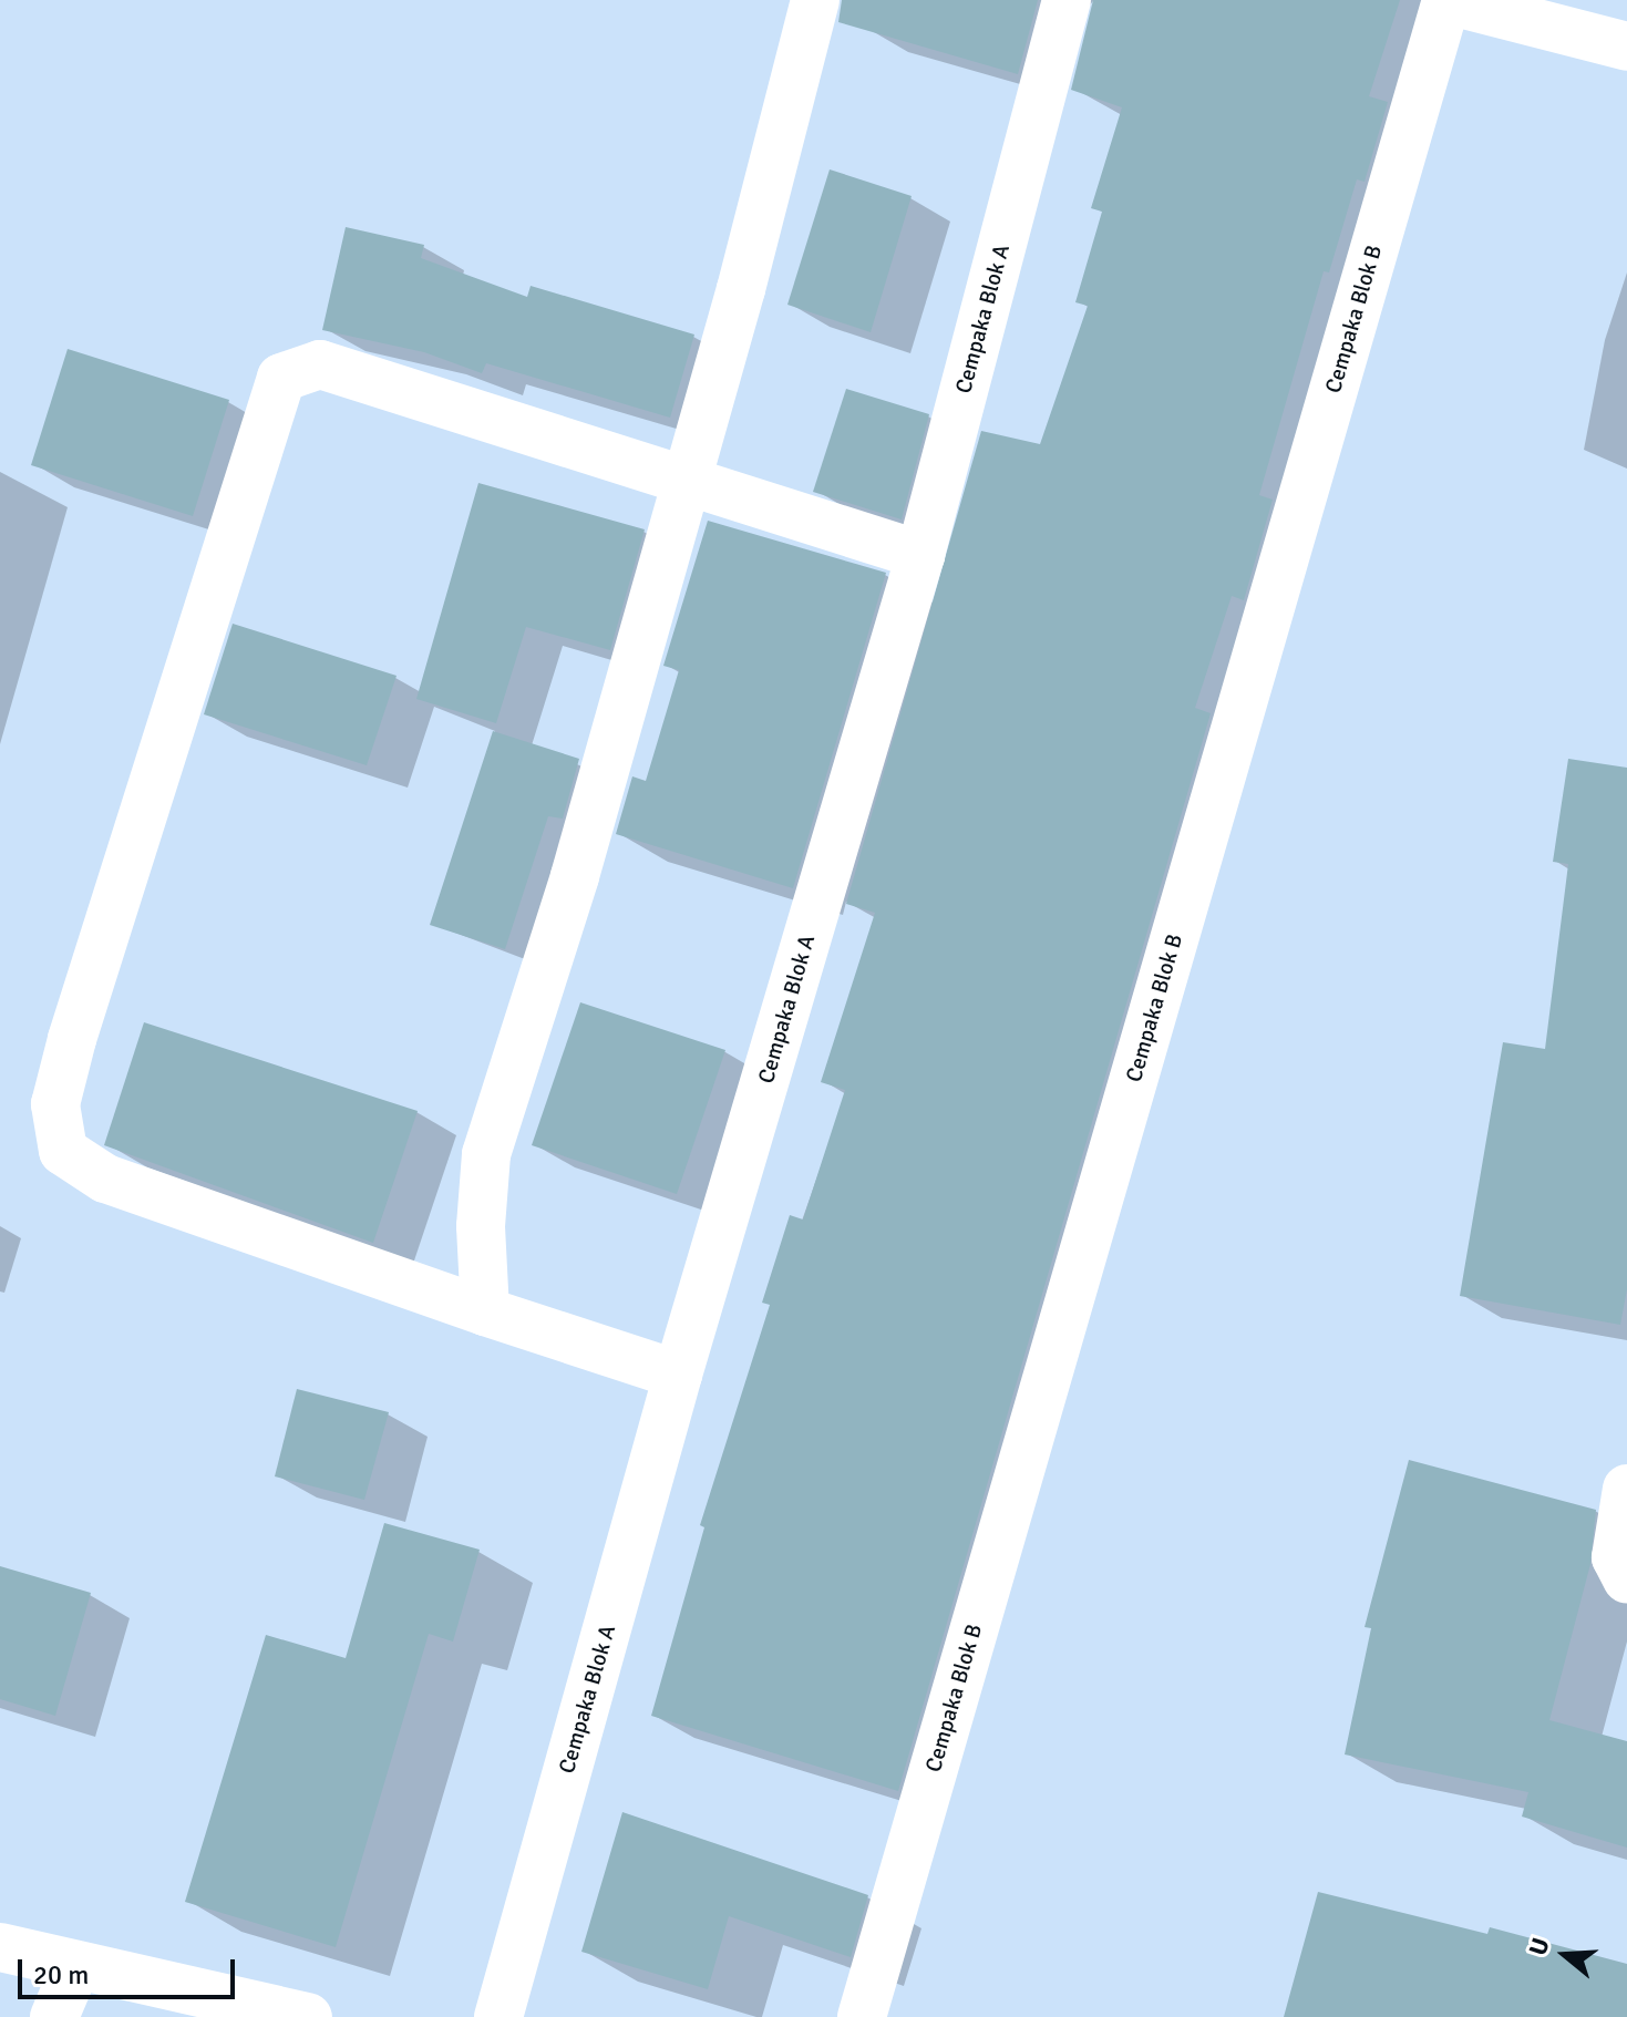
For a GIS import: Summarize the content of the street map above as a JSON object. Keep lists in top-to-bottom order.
{
  "streets": {
    "street": ["Cempaka Blok A", "Cempaka Blok B"]
  },
  "scale_bar": "20 m",
  "north": "left"
}
